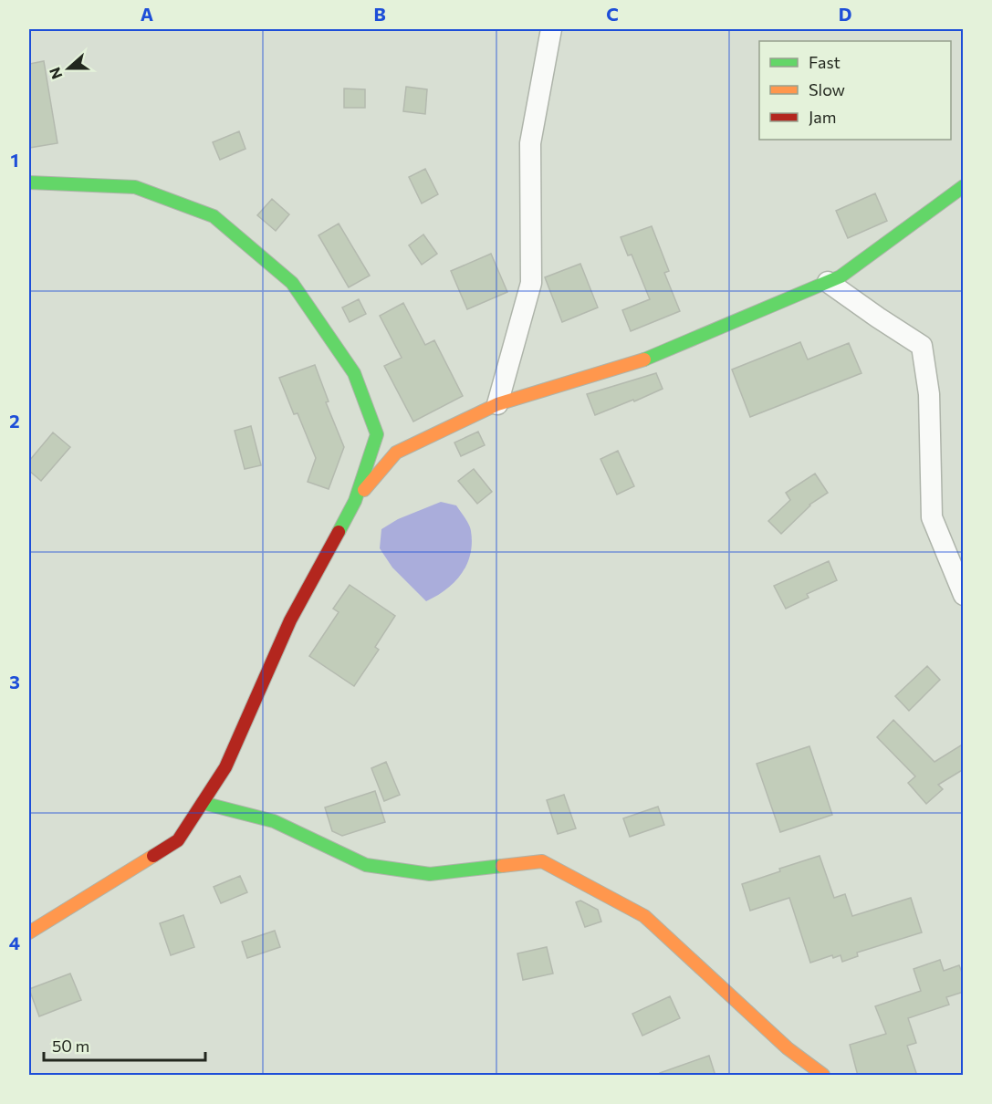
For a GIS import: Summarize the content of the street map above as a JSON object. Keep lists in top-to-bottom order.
{
  "legend": ["Fast", "Slow", "Jam"],
  "scale_bar": "50 m",
  "north": "left",
  "grid": {
    "columns": [
      "A",
      "B",
      "C",
      "D"
    ],
    "rows": [
      "1",
      "2",
      "3",
      "4"
    ]
  }
}
